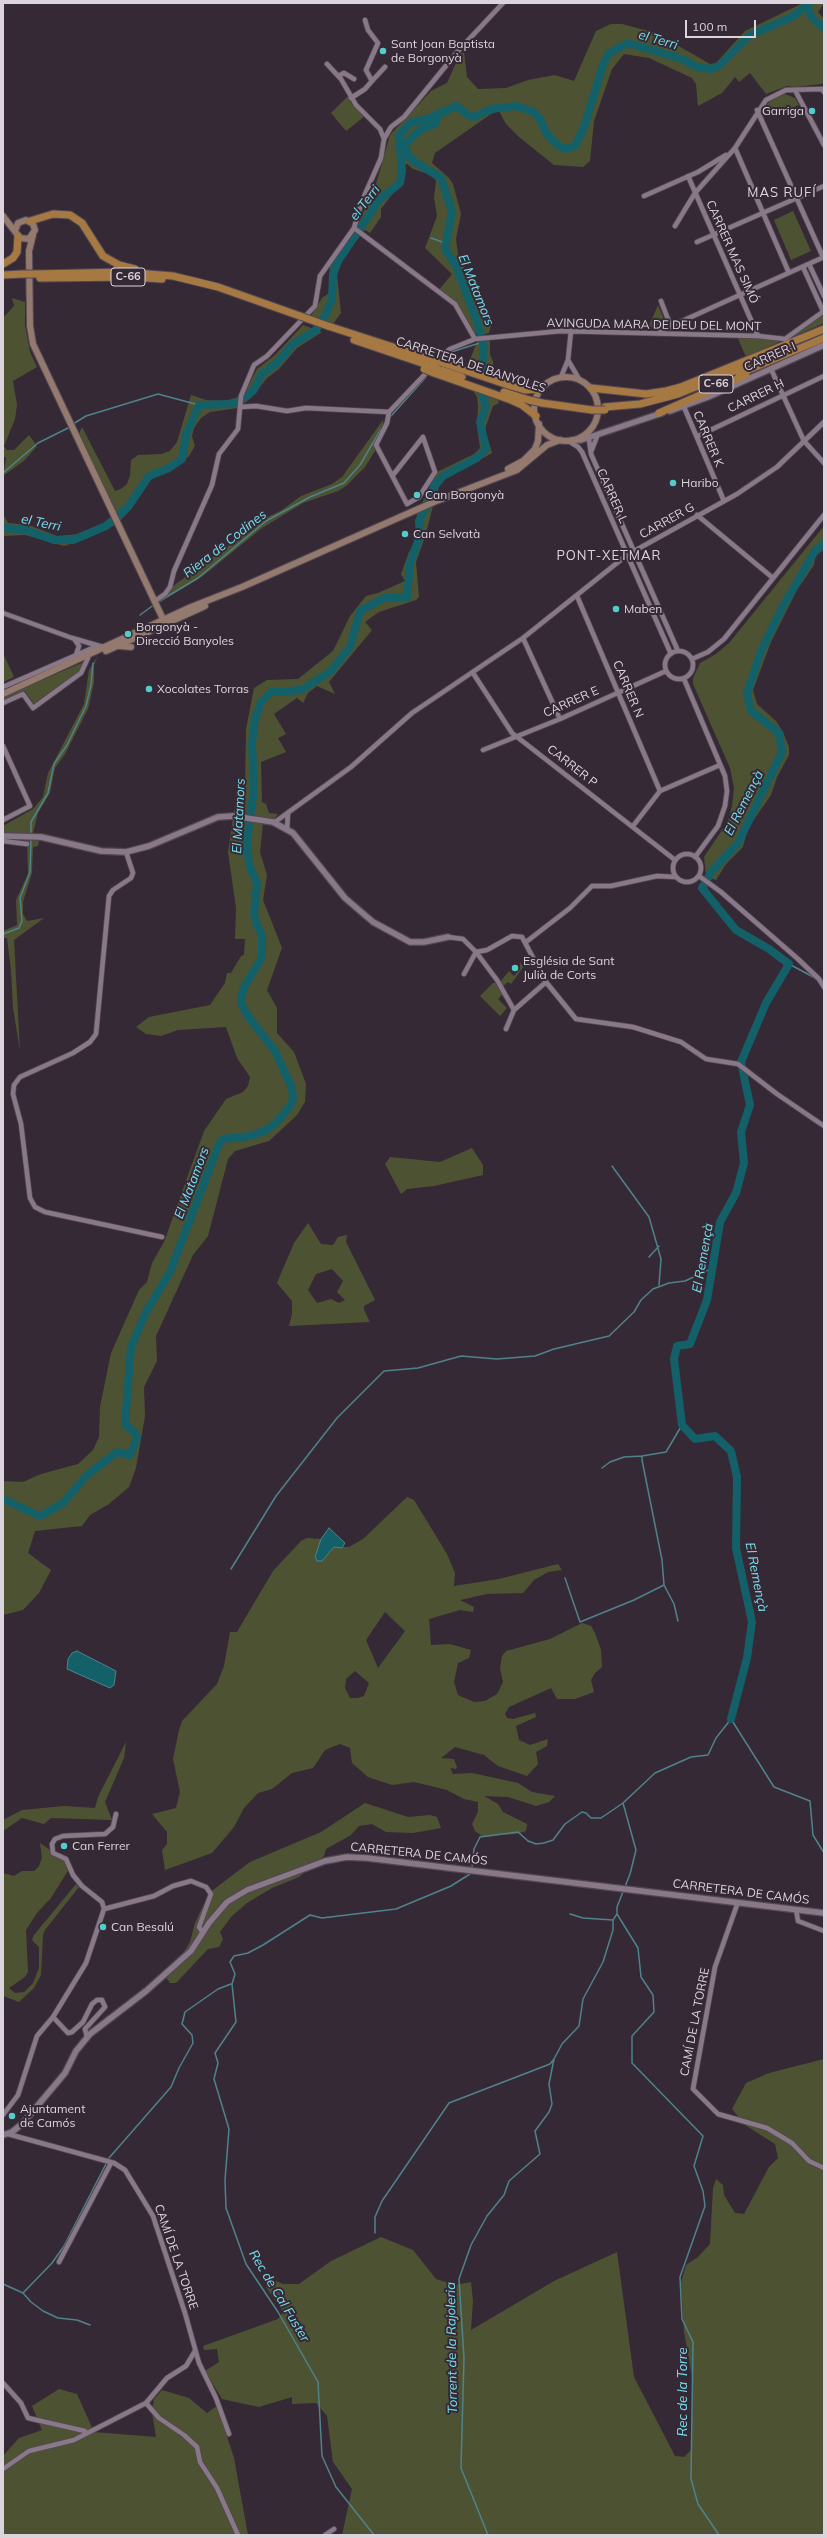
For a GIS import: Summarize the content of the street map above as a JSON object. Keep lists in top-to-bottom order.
{
  "streets": {
    "highway": ["C-66"],
    "street": [
      "CARRER MAS SIMÓ",
      "AVINGUDA MARA DE DEU DEL MONT",
      "CARRER I",
      "CARRER H",
      "CARRER K",
      "CARRER L",
      "CARRER G",
      "CARRER N",
      "CARRER E",
      "CARRER P",
      "CARRETERA DE CAMÓS",
      "CAMÍ DE LA TORRE"
    ]
  },
  "crossings": [
    ["CARRER MAS SIMÓ", "AVINGUDA MARA DE DEU DEL MONT"],
    ["C-66", "CARRER I"],
    ["CARRER I", "CARRER K"],
    ["CARRER I", "CARRER L"],
    ["CARRER H", "CARRER K"],
    ["CARRER K", "CARRER G"],
    ["CARRER L", "CARRER G"],
    ["CARRER L", "CARRER E"],
    ["CARRER G", "CARRER N"],
    ["CARRER G", "CARRER P"],
    ["CARRER N", "CARRER E"],
    ["CARRER E", "CARRER P"],
    ["CARRETERA DE CAMÓS", "CAMÍ DE LA TORRE"]
  ],
  "districts": ["MAS RUFÍ", "PONT-XETMAR"],
  "water": [
    "el Terri",
    "El Matamors",
    "Riera de Codines",
    "El Remençà",
    "Rec de Cal Fuster",
    "Torrent de la Rajoleria",
    "Rec de la Torre"
  ],
  "places": [
    "Sant Joan Baptista de Borgonyà",
    "Garriga",
    "Haribo",
    "Can Borgonyà",
    "Can Selvatà",
    "Maben",
    "Borgonyà - Direcció Banyoles",
    "Xocolates Torras",
    "Església de Sant Julià de Corts",
    "Can Ferrer",
    "Can Besalú",
    "Ajuntament de Camós"
  ],
  "scale_bar": "100 m"
}
